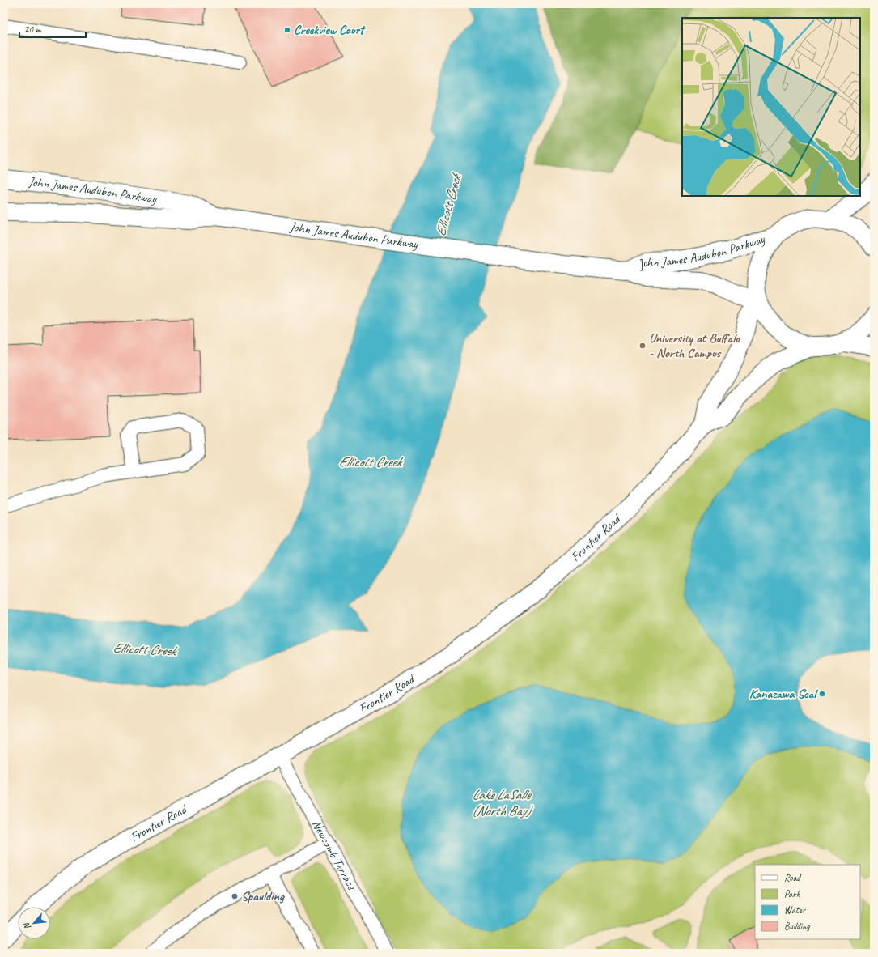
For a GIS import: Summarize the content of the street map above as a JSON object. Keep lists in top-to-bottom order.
{
  "streets": {
    "main road": ["John James Audubon Parkway", "Frontier Road"],
    "lane": ["Newcomb Terrace"]
  },
  "crossings": [
    ["Frontier Road", "Newcomb Terrace"]
  ],
  "water": ["Ellicott Creek", "Lake LaSalle (North Bay)"],
  "places": [
    "Creekview Court",
    "University at Buffalo - North Campus",
    "Kanazawa Seal",
    "Spaulding"
  ],
  "legend": [
    "Road",
    "Park",
    "Water",
    "Building"
  ],
  "scale_bar": "20 m",
  "north": "bottom left"
}
